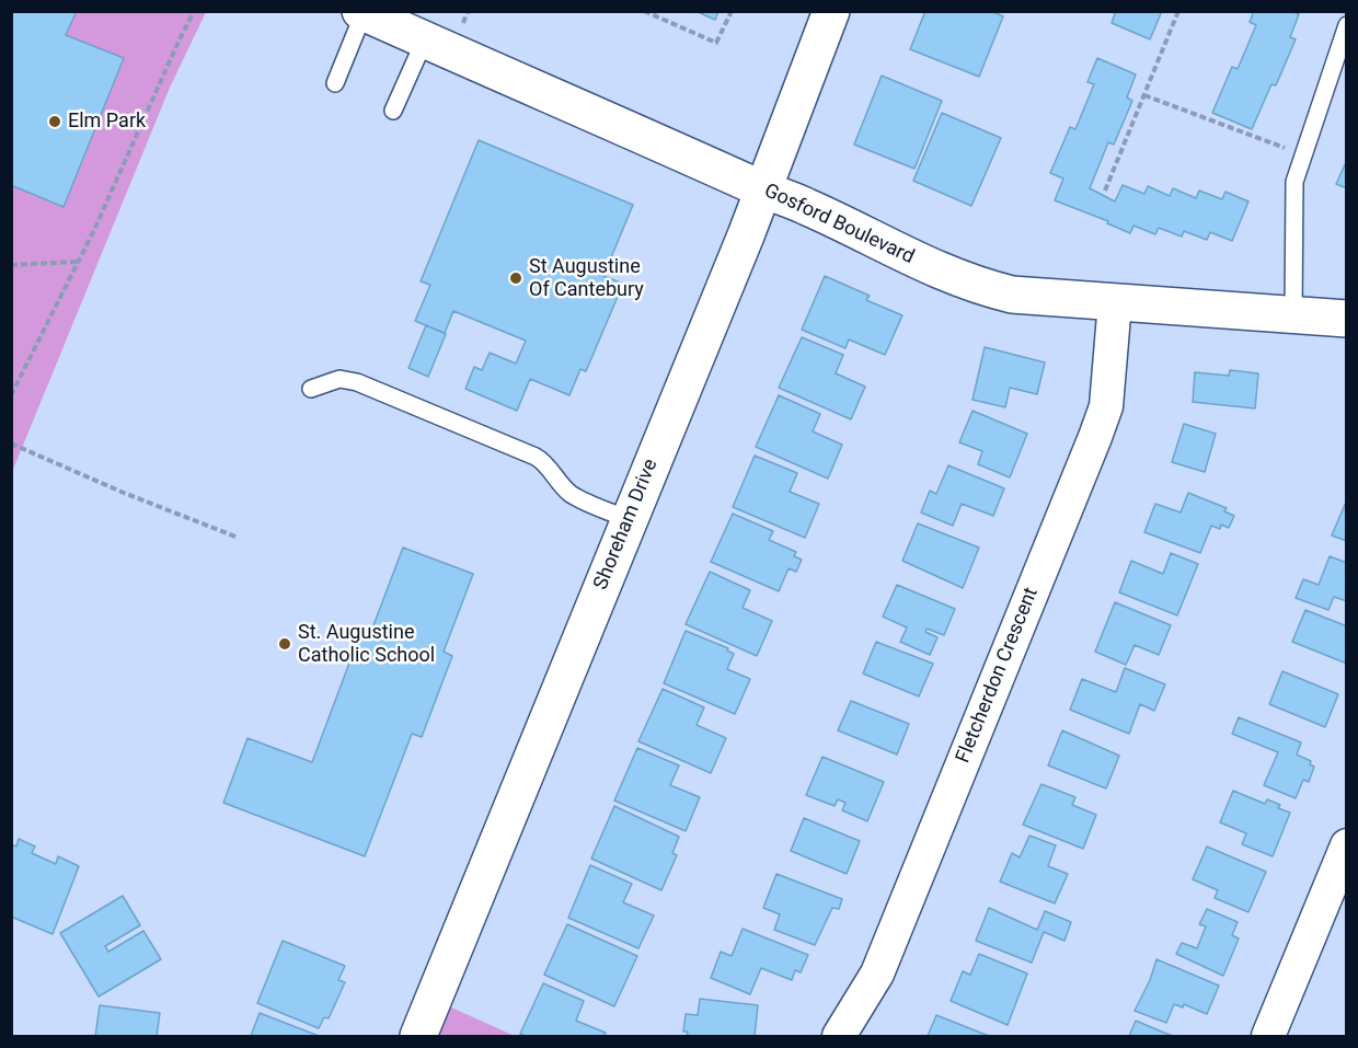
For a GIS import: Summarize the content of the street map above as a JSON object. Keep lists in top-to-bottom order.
{
  "streets": {
    "street": ["Gosford Boulevard", "Shoreham Drive", "Fletcherdon Crescent"]
  },
  "crossings": [
    ["Gosford Boulevard", "Shoreham Drive"],
    ["Gosford Boulevard", "Fletcherdon Crescent"]
  ],
  "places": ["Elm Park", "St Augustine Of Cantebury", "St. Augustine Catholic School"]
}
